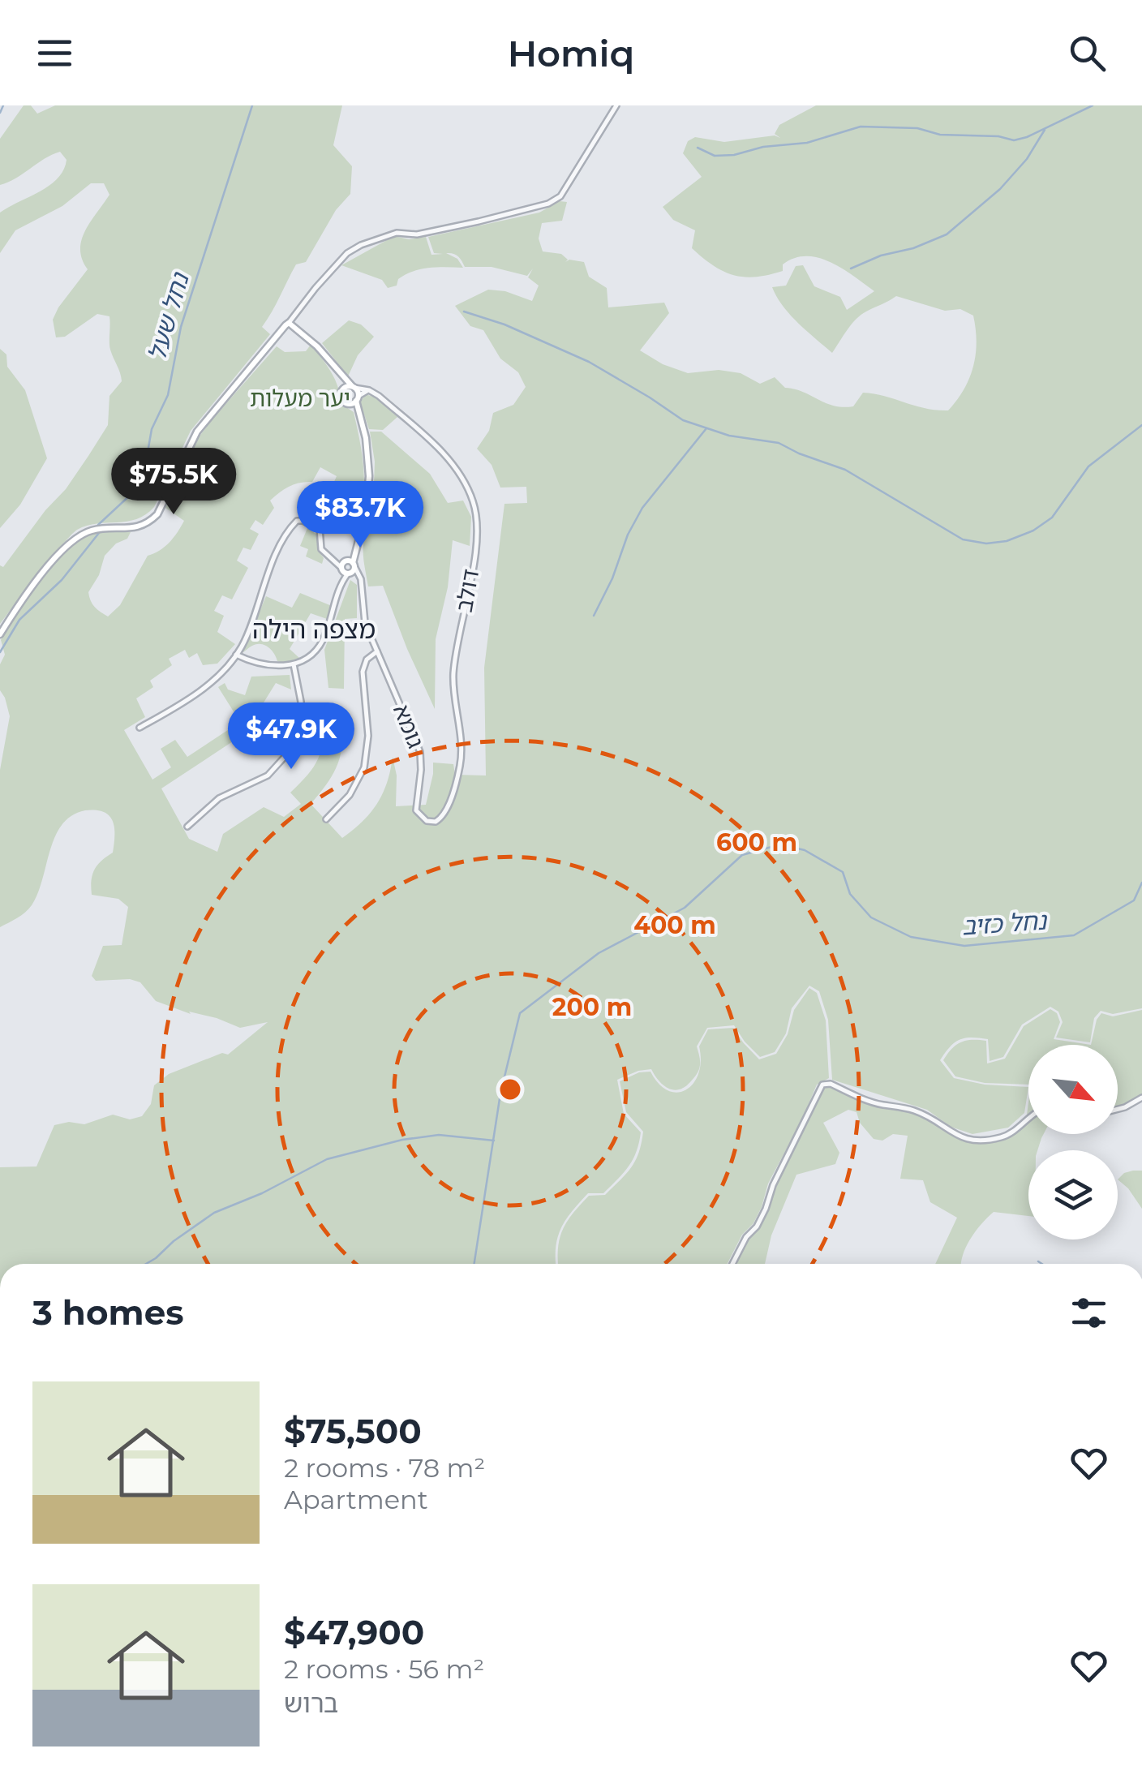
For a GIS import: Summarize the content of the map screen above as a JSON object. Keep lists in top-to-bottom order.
{
  "streets": {
    "street": ["דולב", "גומא"]
  },
  "crossings": [
    ["דולב", "גומא"]
  ],
  "districts": ["מצפה הילה"],
  "water": ["נחל שעל", "נחל כזיב"],
  "parks": ["יער מעלות"],
  "north": "bottom right",
  "page": {
    "header": "Homiq",
    "price": ["$75.5K", "$83.7K", "$47.9K"],
    "heading": "3 homes",
    "list": [
      {
        "name": "$75,500",
        "note": "2 rooms · 78 m² · Apartment"
      },
      {
        "name": "$47,900",
        "note": "2 rooms · 56 m² · ברוש"
      }
    ]
  },
  "rings": ["600 m", "400 m", "200 m"]
}
